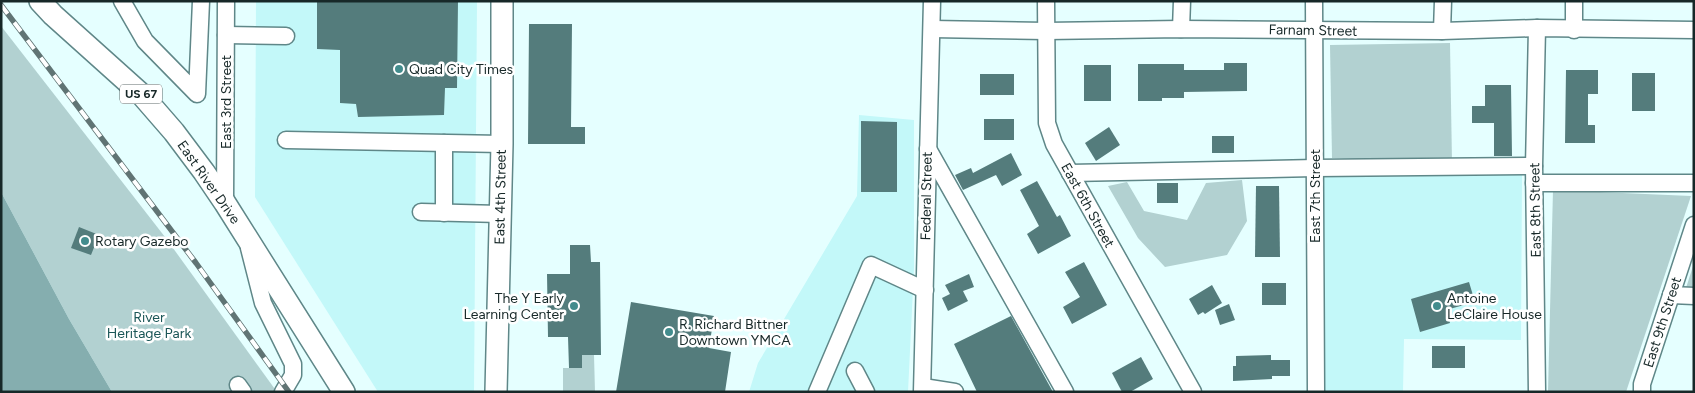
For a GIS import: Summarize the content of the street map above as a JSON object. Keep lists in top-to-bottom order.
{
  "streets": {
    "main road": ["US 67", "East River Drive", "East 4th Street"],
    "street": [
      "Farnam Street",
      "East 3rd Street",
      "Federal Street",
      "East 7th Street",
      "East 6th Street",
      "East 8th Street",
      "East 9th Street"
    ]
  },
  "crossings": [
    ["Farnam Street", "Federal Street"],
    ["Farnam Street", "East 7th Street"],
    ["Farnam Street", "East 6th Street"],
    ["Farnam Street", "East 8th Street"],
    ["East 3rd Street", "East River Drive"]
  ],
  "parks": ["River Heritage Park"],
  "places": [
    "Quad City Times",
    "Rotary Gazebo",
    "The Y Early Learning Center",
    "Antoine LeClaire House",
    "R. Richard Bittner Downtown YMCA"
  ]
}
